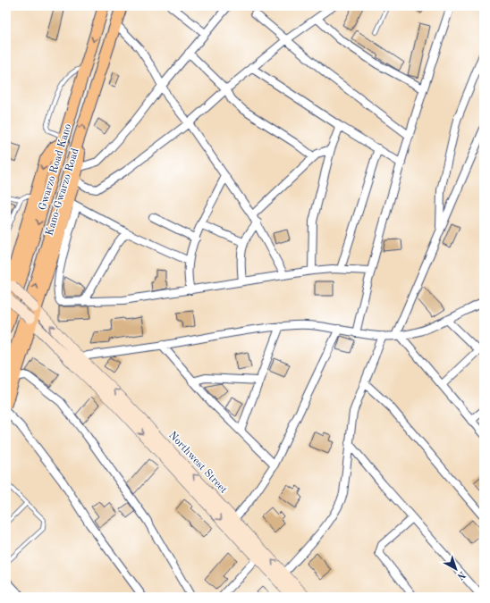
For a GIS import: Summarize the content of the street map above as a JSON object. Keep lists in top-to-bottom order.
{
  "streets": {
    "main road": ["Gwarzo Road Kano", "Kano-Gwarzo Road", "Northwest Street"]
  },
  "north": "bottom right"
}
